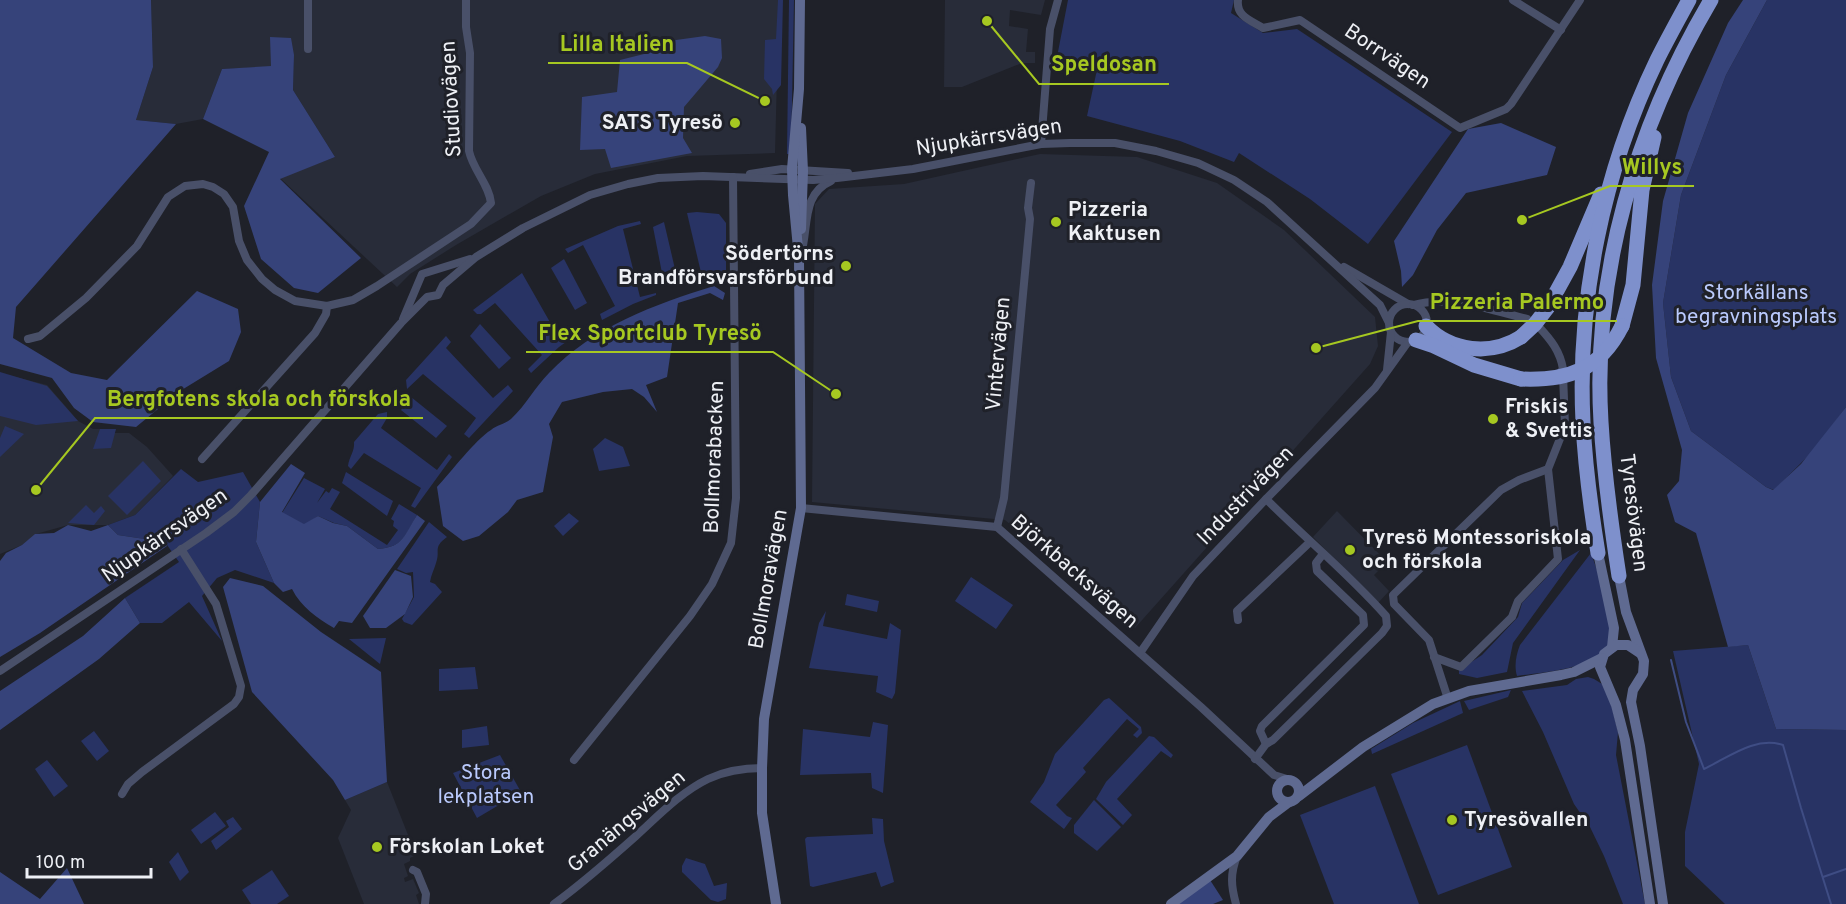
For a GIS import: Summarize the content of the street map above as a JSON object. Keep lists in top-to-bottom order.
{
  "streets": {
    "highway": ["Tyresövägen"],
    "street": [
      "Borrvägen",
      "Studiovägen",
      "Njupkärrsvägen",
      "Vintervägen",
      "Bollmorabacken",
      "Industrivägen",
      "Björkbacksvägen",
      "Bollmoravägen",
      "Granängsvägen"
    ]
  },
  "crossings": [
    ["Njupkärrsvägen", "Bollmorabacken"],
    ["Njupkärrsvägen", "Industrivägen"],
    ["Njupkärrsvägen", "Bollmoravägen"],
    ["Vintervägen", "Björkbacksvägen"],
    ["Industrivägen", "Björkbacksvägen"],
    ["Björkbacksvägen", "Bollmoravägen"],
    ["Bollmoravägen", "Granängsvägen"]
  ],
  "parks": ["Storkällans begravningsplats", "Stora lekplatsen"],
  "places": [
    "Speldosan",
    "Lilla Italien",
    "SATS Tyresö",
    "Willys",
    "Pizzeria Kaktusen",
    "Södertörns Brandförsvarsförbund",
    "Pizzeria Palermo",
    "Flex Sportclub Tyresö",
    "Friskis & Svettis",
    "Bergfotens skola och förskola",
    "Tyresö Montessoriskola och förskola",
    "Tyresövallen",
    "Förskolan Loket"
  ],
  "scale_bar": "100 m"
}
